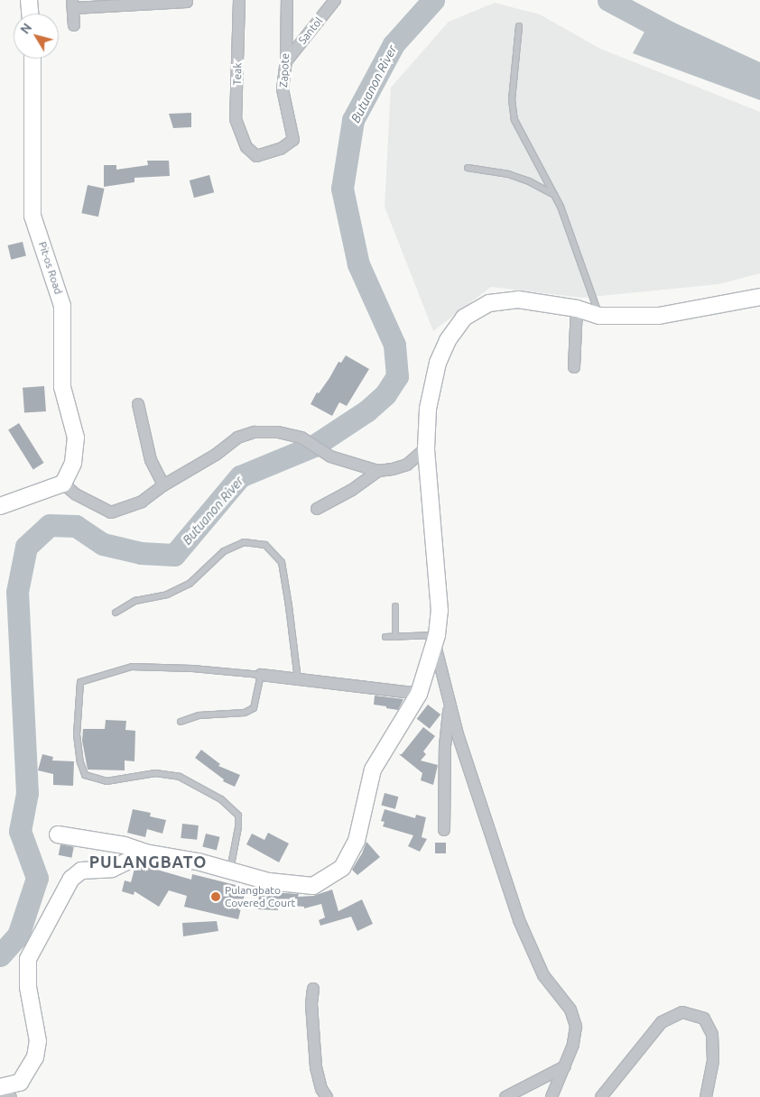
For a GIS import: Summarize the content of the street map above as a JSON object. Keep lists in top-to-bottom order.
{
  "streets": {
    "street": [
      "Santol",
      "Zapote",
      "Teak",
      "Pit-os Road"
    ]
  },
  "crossings": [
    ["Santol", "Zapote"],
    ["Zapote", "Teak"]
  ],
  "districts": ["PULANGBATO"],
  "water": ["Butuanon River"],
  "places": ["Pulangbato Covered Court"],
  "north": "top left"
}
